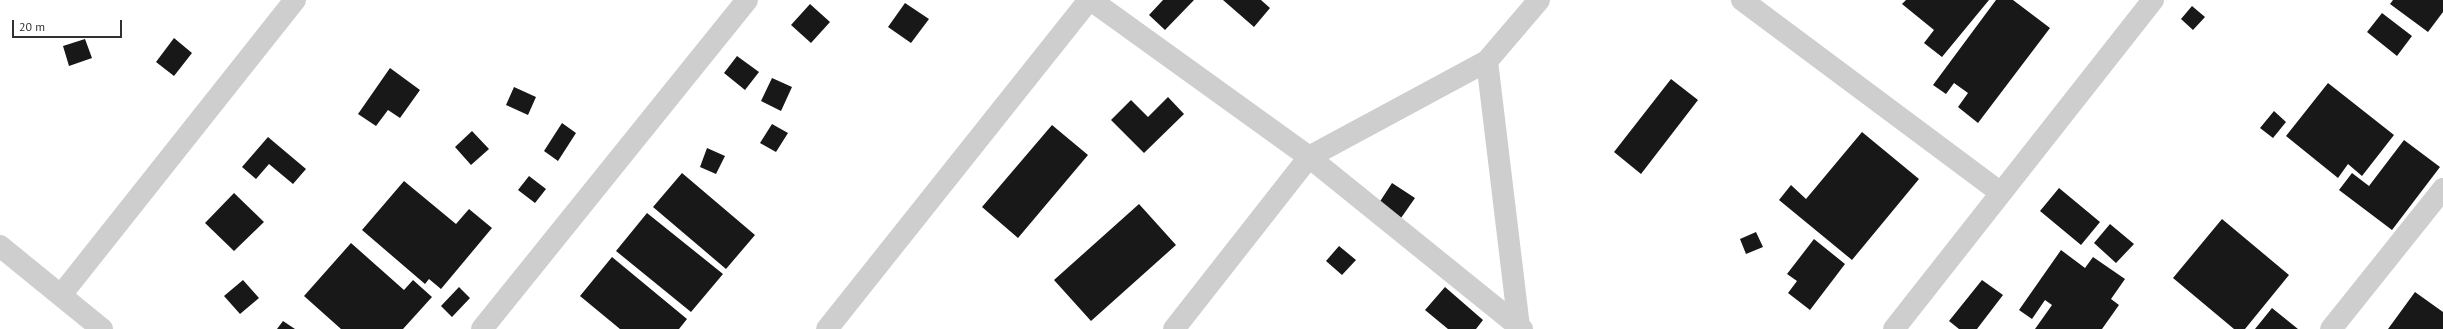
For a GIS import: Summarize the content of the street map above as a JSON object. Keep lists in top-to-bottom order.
{
  "scale_bar": "20 m"
}
